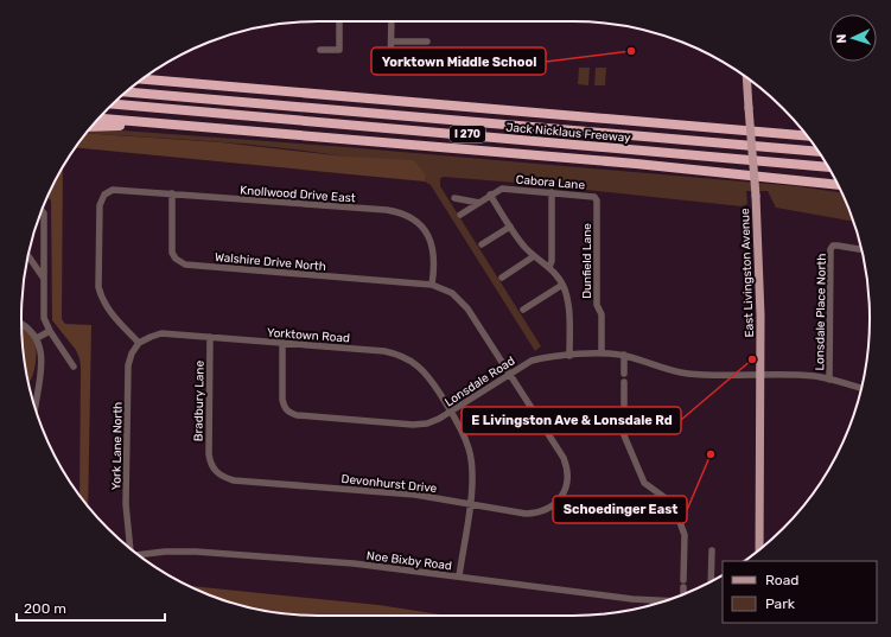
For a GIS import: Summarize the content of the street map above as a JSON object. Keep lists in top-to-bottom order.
{
  "streets": {
    "highway": ["Jack Nicklaus Freeway", "I 270"],
    "main road": ["East Livingston Avenue"],
    "street": [
      "Cabora Lane",
      "Knollwood Drive East",
      "Walshire Drive North",
      "Dunfield Lane",
      "Lonsdale Place North",
      "Yorktown Road",
      "Lonsdale Road",
      "Bradbury Lane",
      "York Lane North",
      "Devonhurst Drive",
      "Noe Bixby Road"
    ]
  },
  "crossings": [
    ["Cabora Lane", "Dunfield Lane"],
    ["Knollwood Drive East", "Walshire Drive North"],
    ["Knollwood Drive East", "Yorktown Road"],
    ["Knollwood Drive East", "York Lane North"],
    ["Walshire Drive North", "Lonsdale Road"],
    ["Walshire Drive North", "Devonhurst Drive"],
    ["Dunfield Lane", "Lonsdale Road"],
    ["East Livingston Avenue", "Lonsdale Road"],
    ["Lonsdale Place North", "Lonsdale Road"],
    ["Yorktown Road", "Lonsdale Road"],
    ["Yorktown Road", "Bradbury Lane"],
    ["Yorktown Road", "York Lane North"],
    ["Yorktown Road", "Devonhurst Drive"],
    ["Yorktown Road", "Noe Bixby Road"],
    ["Bradbury Lane", "Devonhurst Drive"]
  ],
  "places": ["Yorktown Middle School", "E Livingston Ave & Lonsdale Rd", "Schoedinger East"],
  "legend": ["Road", "Park"],
  "scale_bar": "200 m",
  "north": "left"
}
